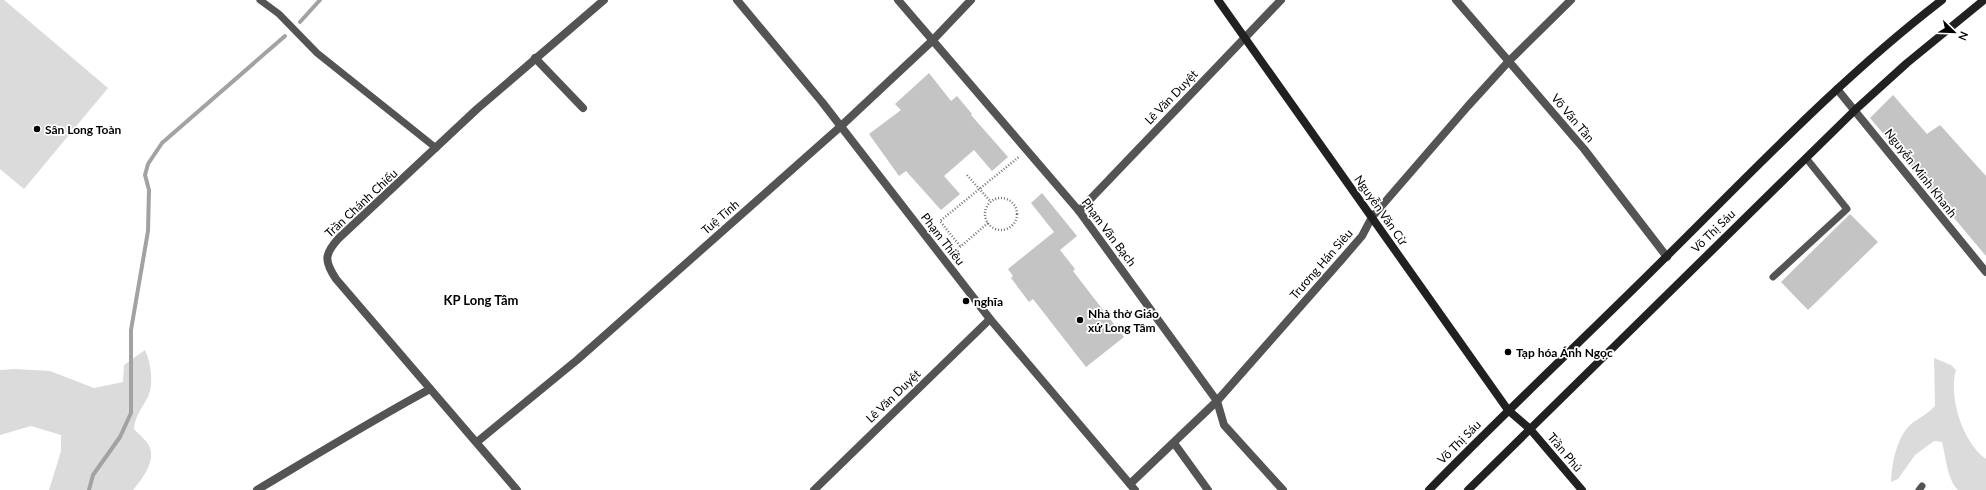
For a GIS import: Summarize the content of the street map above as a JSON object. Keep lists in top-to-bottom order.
{
  "streets": {
    "main road": ["Nguyễn Văn Cừ", "Võ Thị Sáu", "Trần Phú"],
    "street": [
      "Lê Văn Duyệt",
      "Võ Văn Tần",
      "Nguyễn Minh Khanh",
      "Trần Chánh Chiếu",
      "Tuệ Tĩnh",
      "Phạm Văn Bạch",
      "Phạm Thiều",
      "Trương Hán Siêu"
    ]
  },
  "crossings": [
    ["Lê Văn Duyệt", "Nguyễn Văn Cừ"],
    ["Lê Văn Duyệt", "Phạm Văn Bạch"],
    ["Lê Văn Duyệt", "Phạm Thiều"],
    ["Võ Văn Tần", "Võ Thị Sáu"],
    ["Võ Văn Tần", "Trương Hán Siêu"],
    ["Nguyễn Minh Khanh", "Võ Thị Sáu"],
    ["Trần Chánh Chiếu", "Tuệ Tĩnh"],
    ["Nguyễn Văn Cừ", "Võ Thị Sáu"],
    ["Nguyễn Văn Cừ", "Trương Hán Siêu"],
    ["Nguyễn Văn Cừ", "Trần Phú"],
    ["Tuệ Tĩnh", "Phạm Văn Bạch"],
    ["Tuệ Tĩnh", "Phạm Thiều"],
    ["Võ Thị Sáu", "Trần Phú"],
    ["Phạm Văn Bạch", "Trương Hán Siêu"],
    ["Phạm Thiều", "Trương Hán Siêu"]
  ],
  "districts": ["KP Long Tâm"],
  "places": [
    "Sân Long Toàn",
    "nghĩa",
    "Nhà thờ Giáo xứ Long Tâm",
    "Tạp hóa Ánh Ngọc"
  ],
  "north": "bottom right"
}
